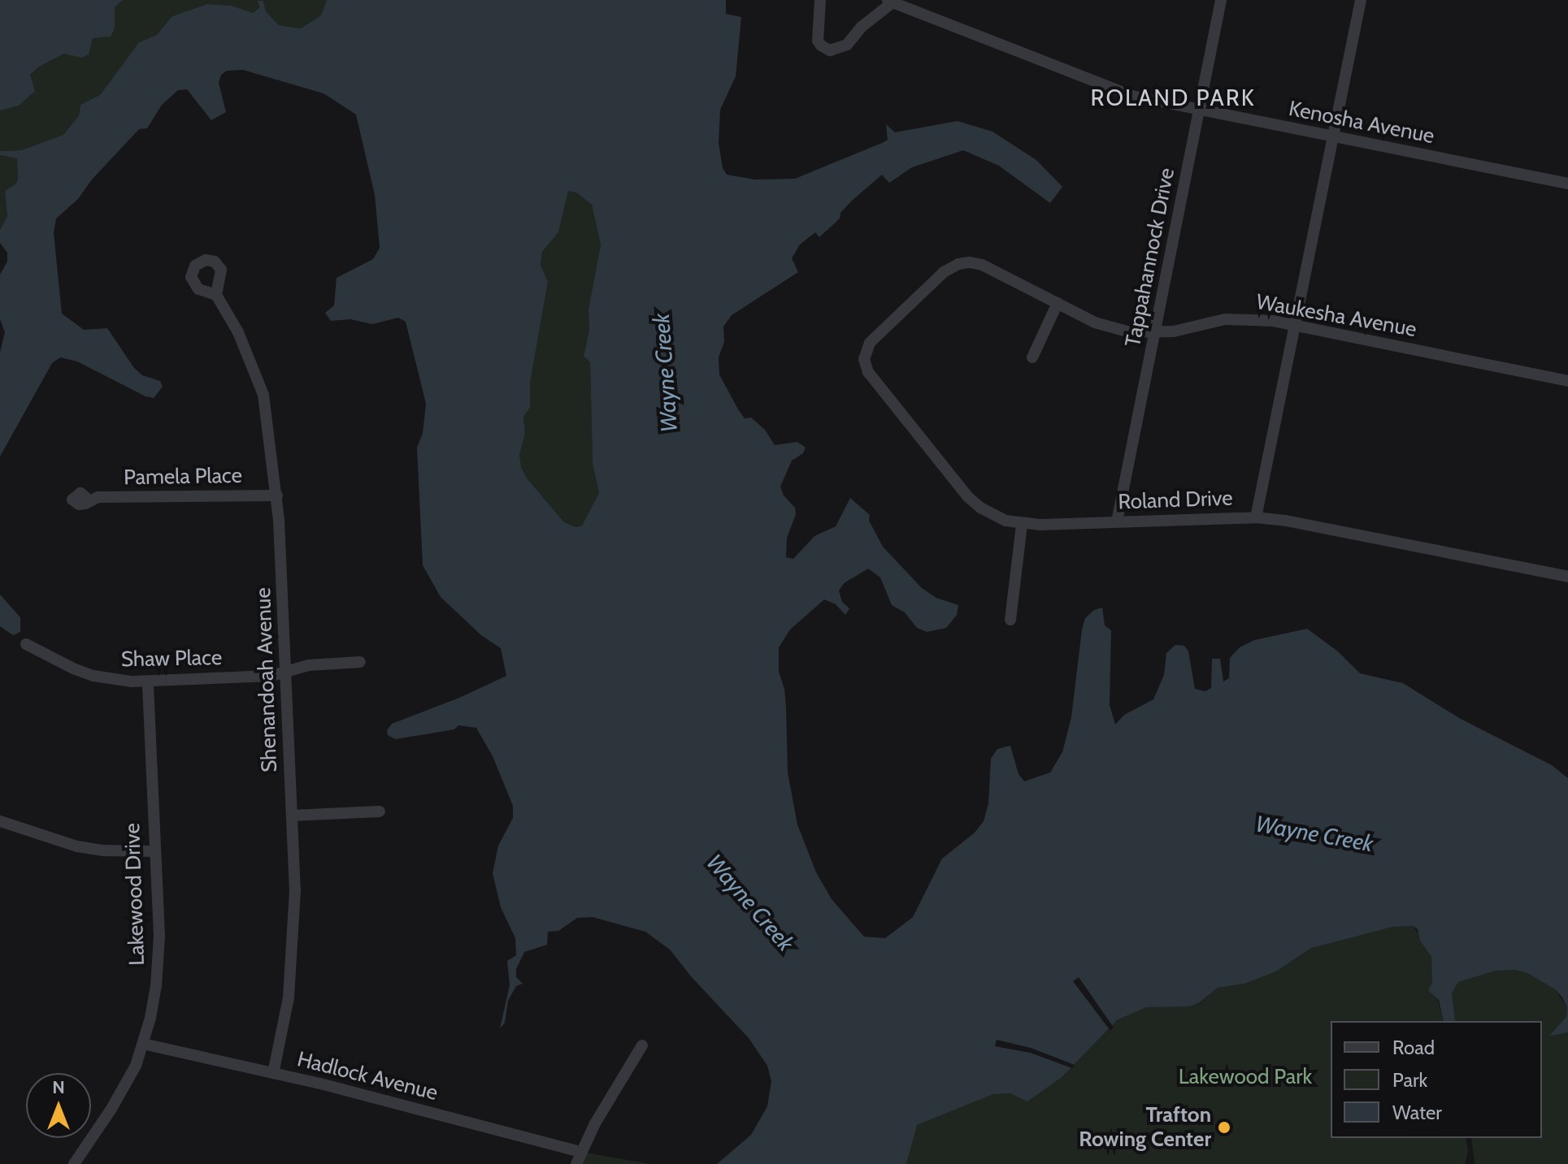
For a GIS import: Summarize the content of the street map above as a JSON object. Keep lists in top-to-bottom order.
{
  "streets": {
    "street": [
      "Kenosha Avenue",
      "Tappahannock Drive",
      "Waukesha Avenue",
      "Pamela Place",
      "Roland Drive",
      "Shaw Place",
      "Shenandoah Avenue",
      "Lakewood Drive",
      "Hadlock Avenue"
    ]
  },
  "crossings": [
    ["Kenosha Avenue", "Tappahannock Drive"],
    ["Tappahannock Drive", "Waukesha Avenue"],
    ["Tappahannock Drive", "Roland Drive"],
    ["Waukesha Avenue", "Roland Drive"],
    ["Pamela Place", "Shenandoah Avenue"],
    ["Shaw Place", "Shenandoah Avenue"],
    ["Shaw Place", "Lakewood Drive"],
    ["Shenandoah Avenue", "Hadlock Avenue"],
    ["Lakewood Drive", "Hadlock Avenue"]
  ],
  "districts": ["ROLAND PARK"],
  "water": ["Wayne Creek"],
  "parks": ["Lakewood Park"],
  "places": ["Trafton Rowing Center"],
  "legend": ["Road", "Park", "Water"],
  "north": "top"
}
